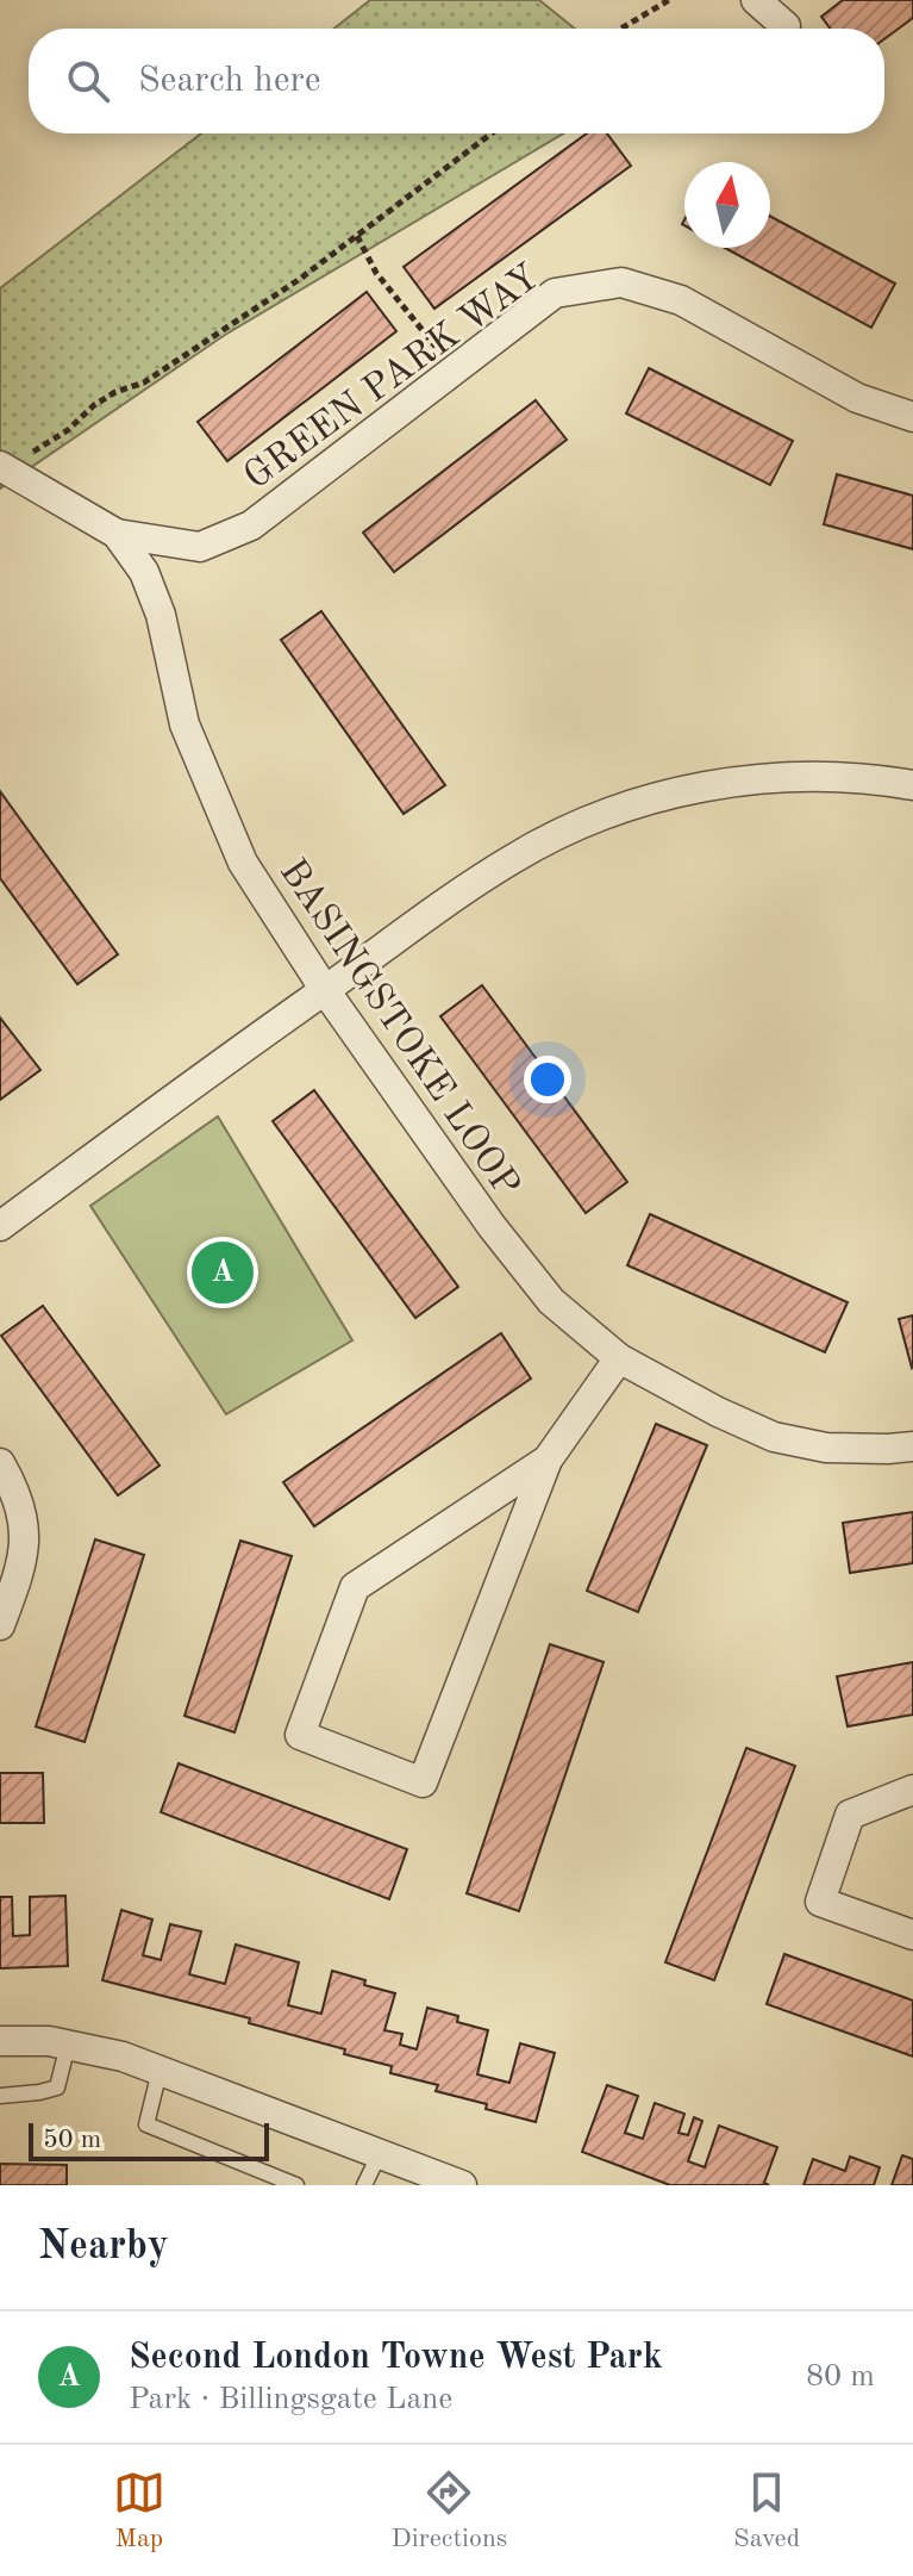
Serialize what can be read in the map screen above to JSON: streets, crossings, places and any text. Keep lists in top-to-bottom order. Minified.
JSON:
{"streets":{"street":["GREEN PARK WAY","BASINGSTOKE LOOP"]},"crossings":[["GREEN PARK WAY","BASINGSTOKE LOOP"]],"scale_bar":"50 m","north":"top","page":{"search":"Search here","pins":"A","scale":"50 m","heading":"Nearby","list":[{"mark":"A","name":"Second London Towne West Park","note":"Park · Billingsgate Lane","value":"80 m"}],"nav":["Map","Directions","Saved"]}}
